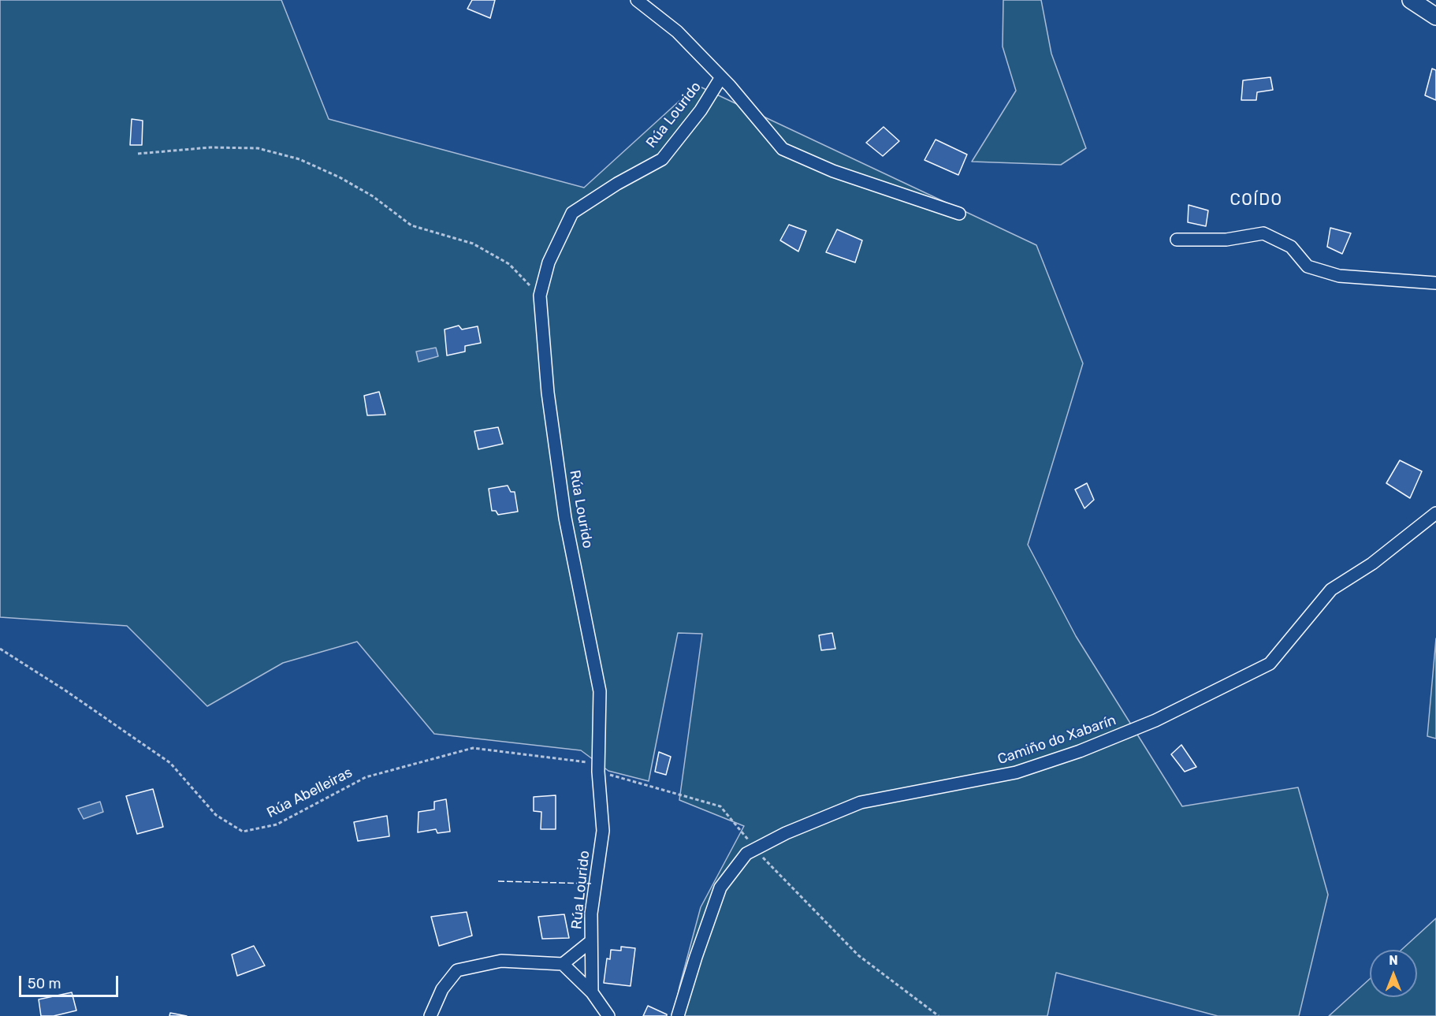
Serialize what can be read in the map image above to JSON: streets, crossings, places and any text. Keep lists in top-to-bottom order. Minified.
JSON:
{"streets":{"street":["Rúa Lourido","Camiño do Xabarín"],"path":["Rúa Abelleiras"]},"crossings":[["Rúa Lourido","Rúa Abelleiras"],["Camiño do Xabarín","Rúa Abelleiras"]],"districts":["COÍDO"],"scale_bar":"50 m","north":"top"}
